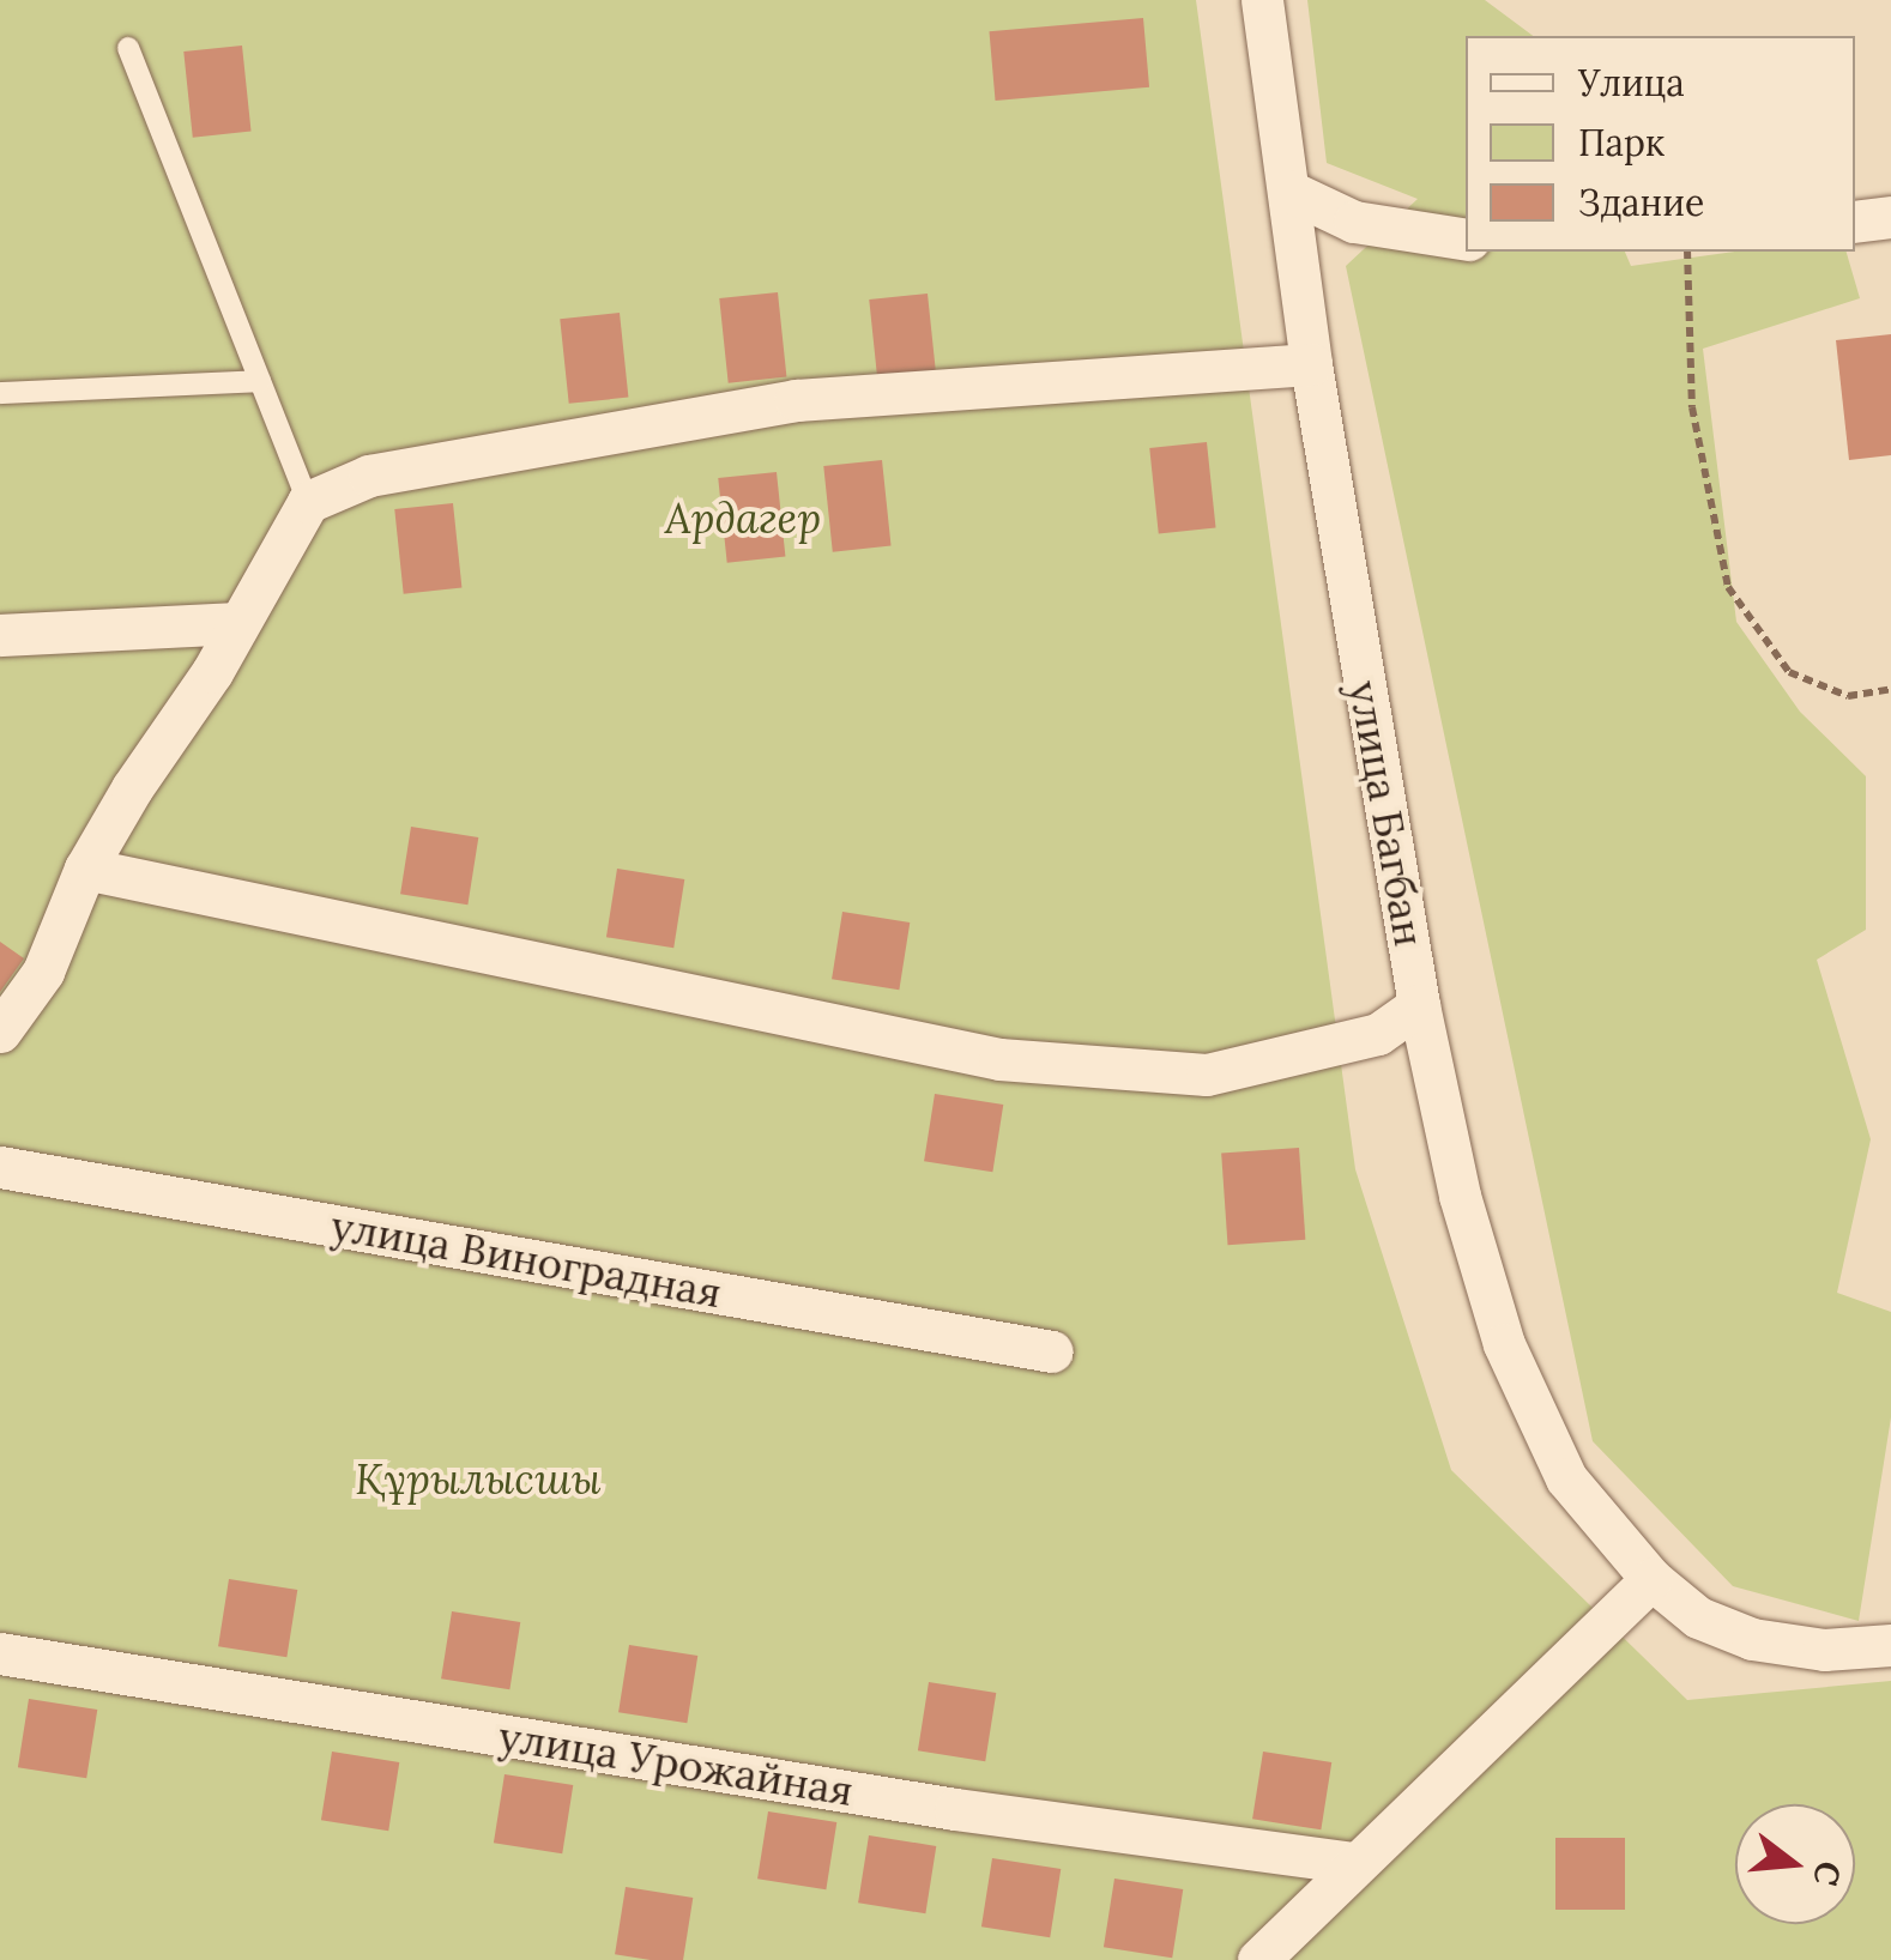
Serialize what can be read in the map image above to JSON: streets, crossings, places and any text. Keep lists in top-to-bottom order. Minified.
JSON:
{"streets":{"street":["улица Багбан","улица Виноградная","улица Урожайная"]},"parks":["Ардагер","Құрылысшы"],"legend":["Улица","Парк","Здание"],"north":"right"}
